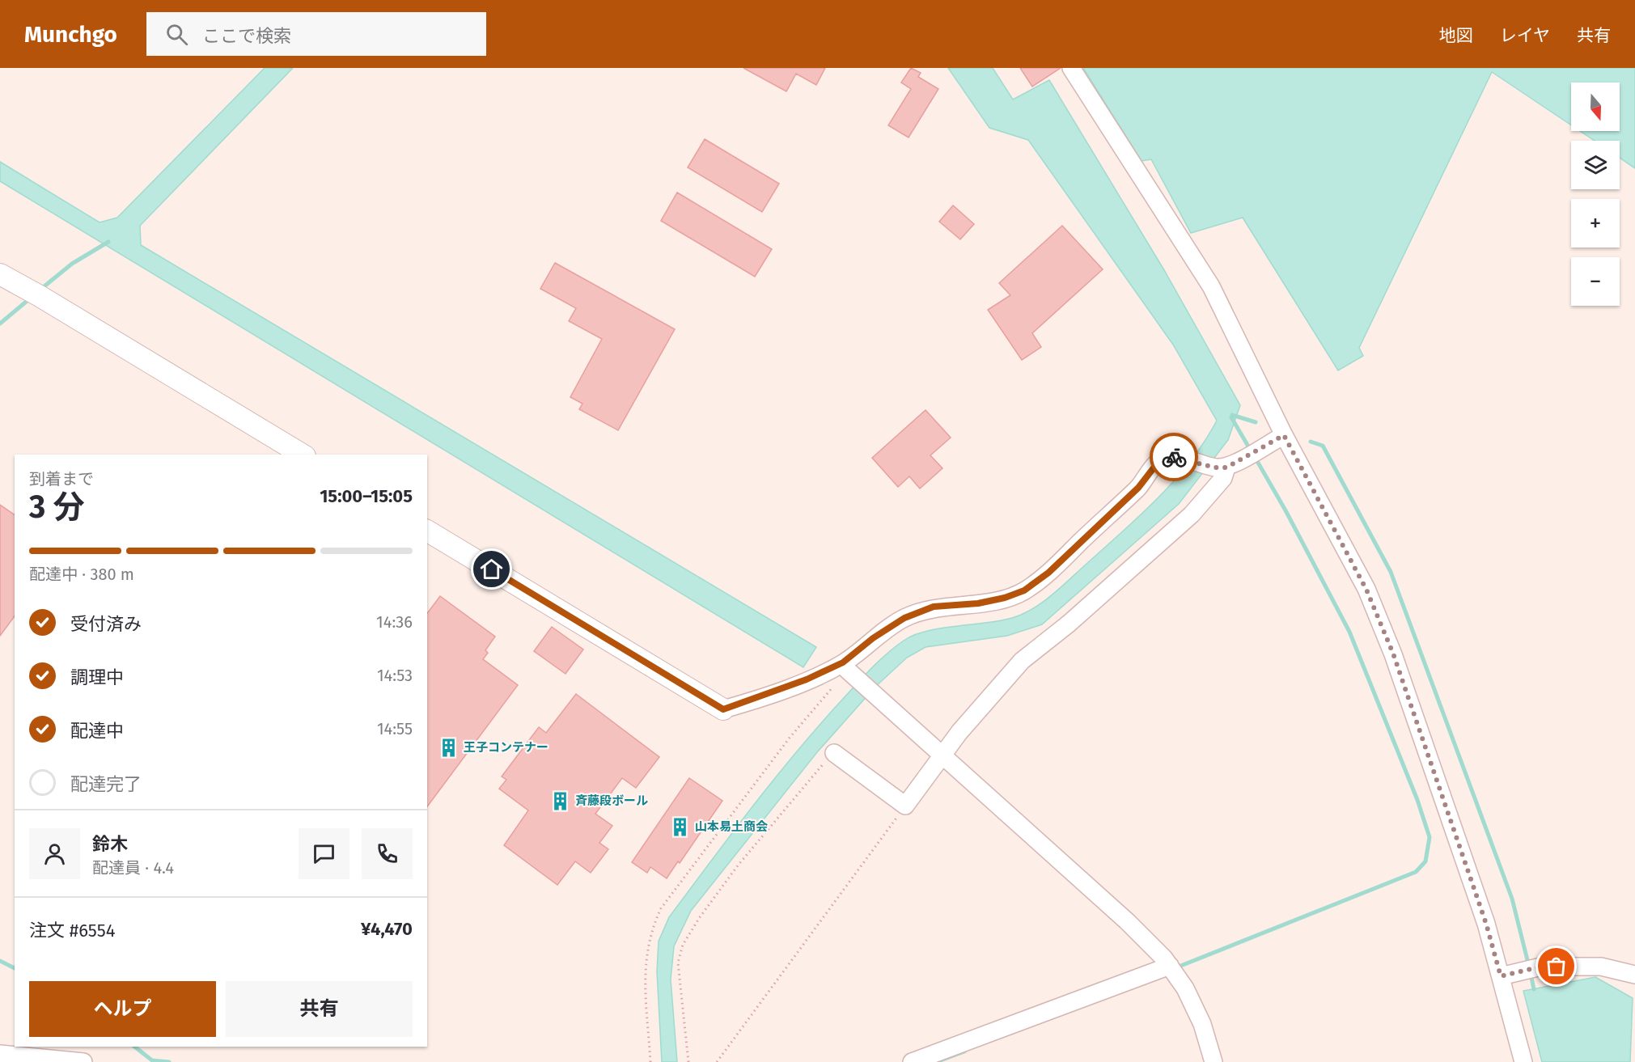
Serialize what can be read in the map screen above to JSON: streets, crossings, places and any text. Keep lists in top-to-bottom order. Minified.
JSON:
{"places":{"building":["王子コンテナー","斉藤段ボール","山本易土商会"]},"north":"bottom","page":{"header":"Munchgo","search":"ここで検索","nav":["地図","レイヤ","共有"],"map_buttons":["+","−"],"heading":["3 分","到着まで","15:00–15:05"],"panel":["鈴木","配達員 · 4.4","注文 #6554","¥4,470"],"bar":"配達中 · 380 m","list":[["受付済み","14:36"],["調理中","14:53"],["配達中","14:55"],"配達完了"],"buttons":["ヘルプ","共有"]}}
